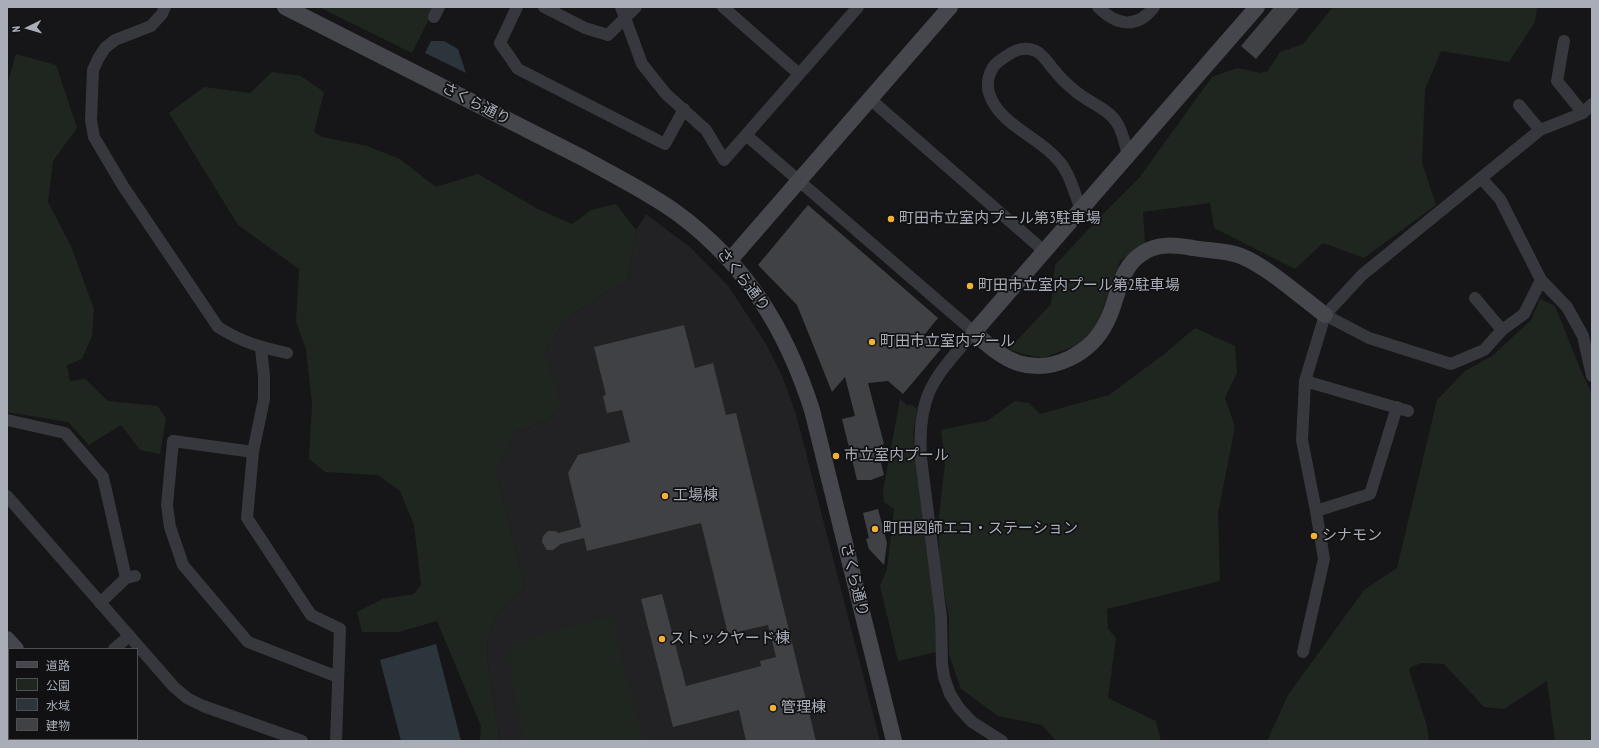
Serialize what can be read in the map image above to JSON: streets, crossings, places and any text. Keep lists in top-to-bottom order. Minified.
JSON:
{"streets":{"street":["さくら通り"]},"places":["町田市立室内プール第3駐車場","町田市立室内プール第2駐車場","町田市立室内プール","市立室内プール","工場棟","町田図師エコ・ステーション","シナモン","ストックヤード棟","管理棟"],"legend":["道路","公園","水域","建物"],"north":"left"}
